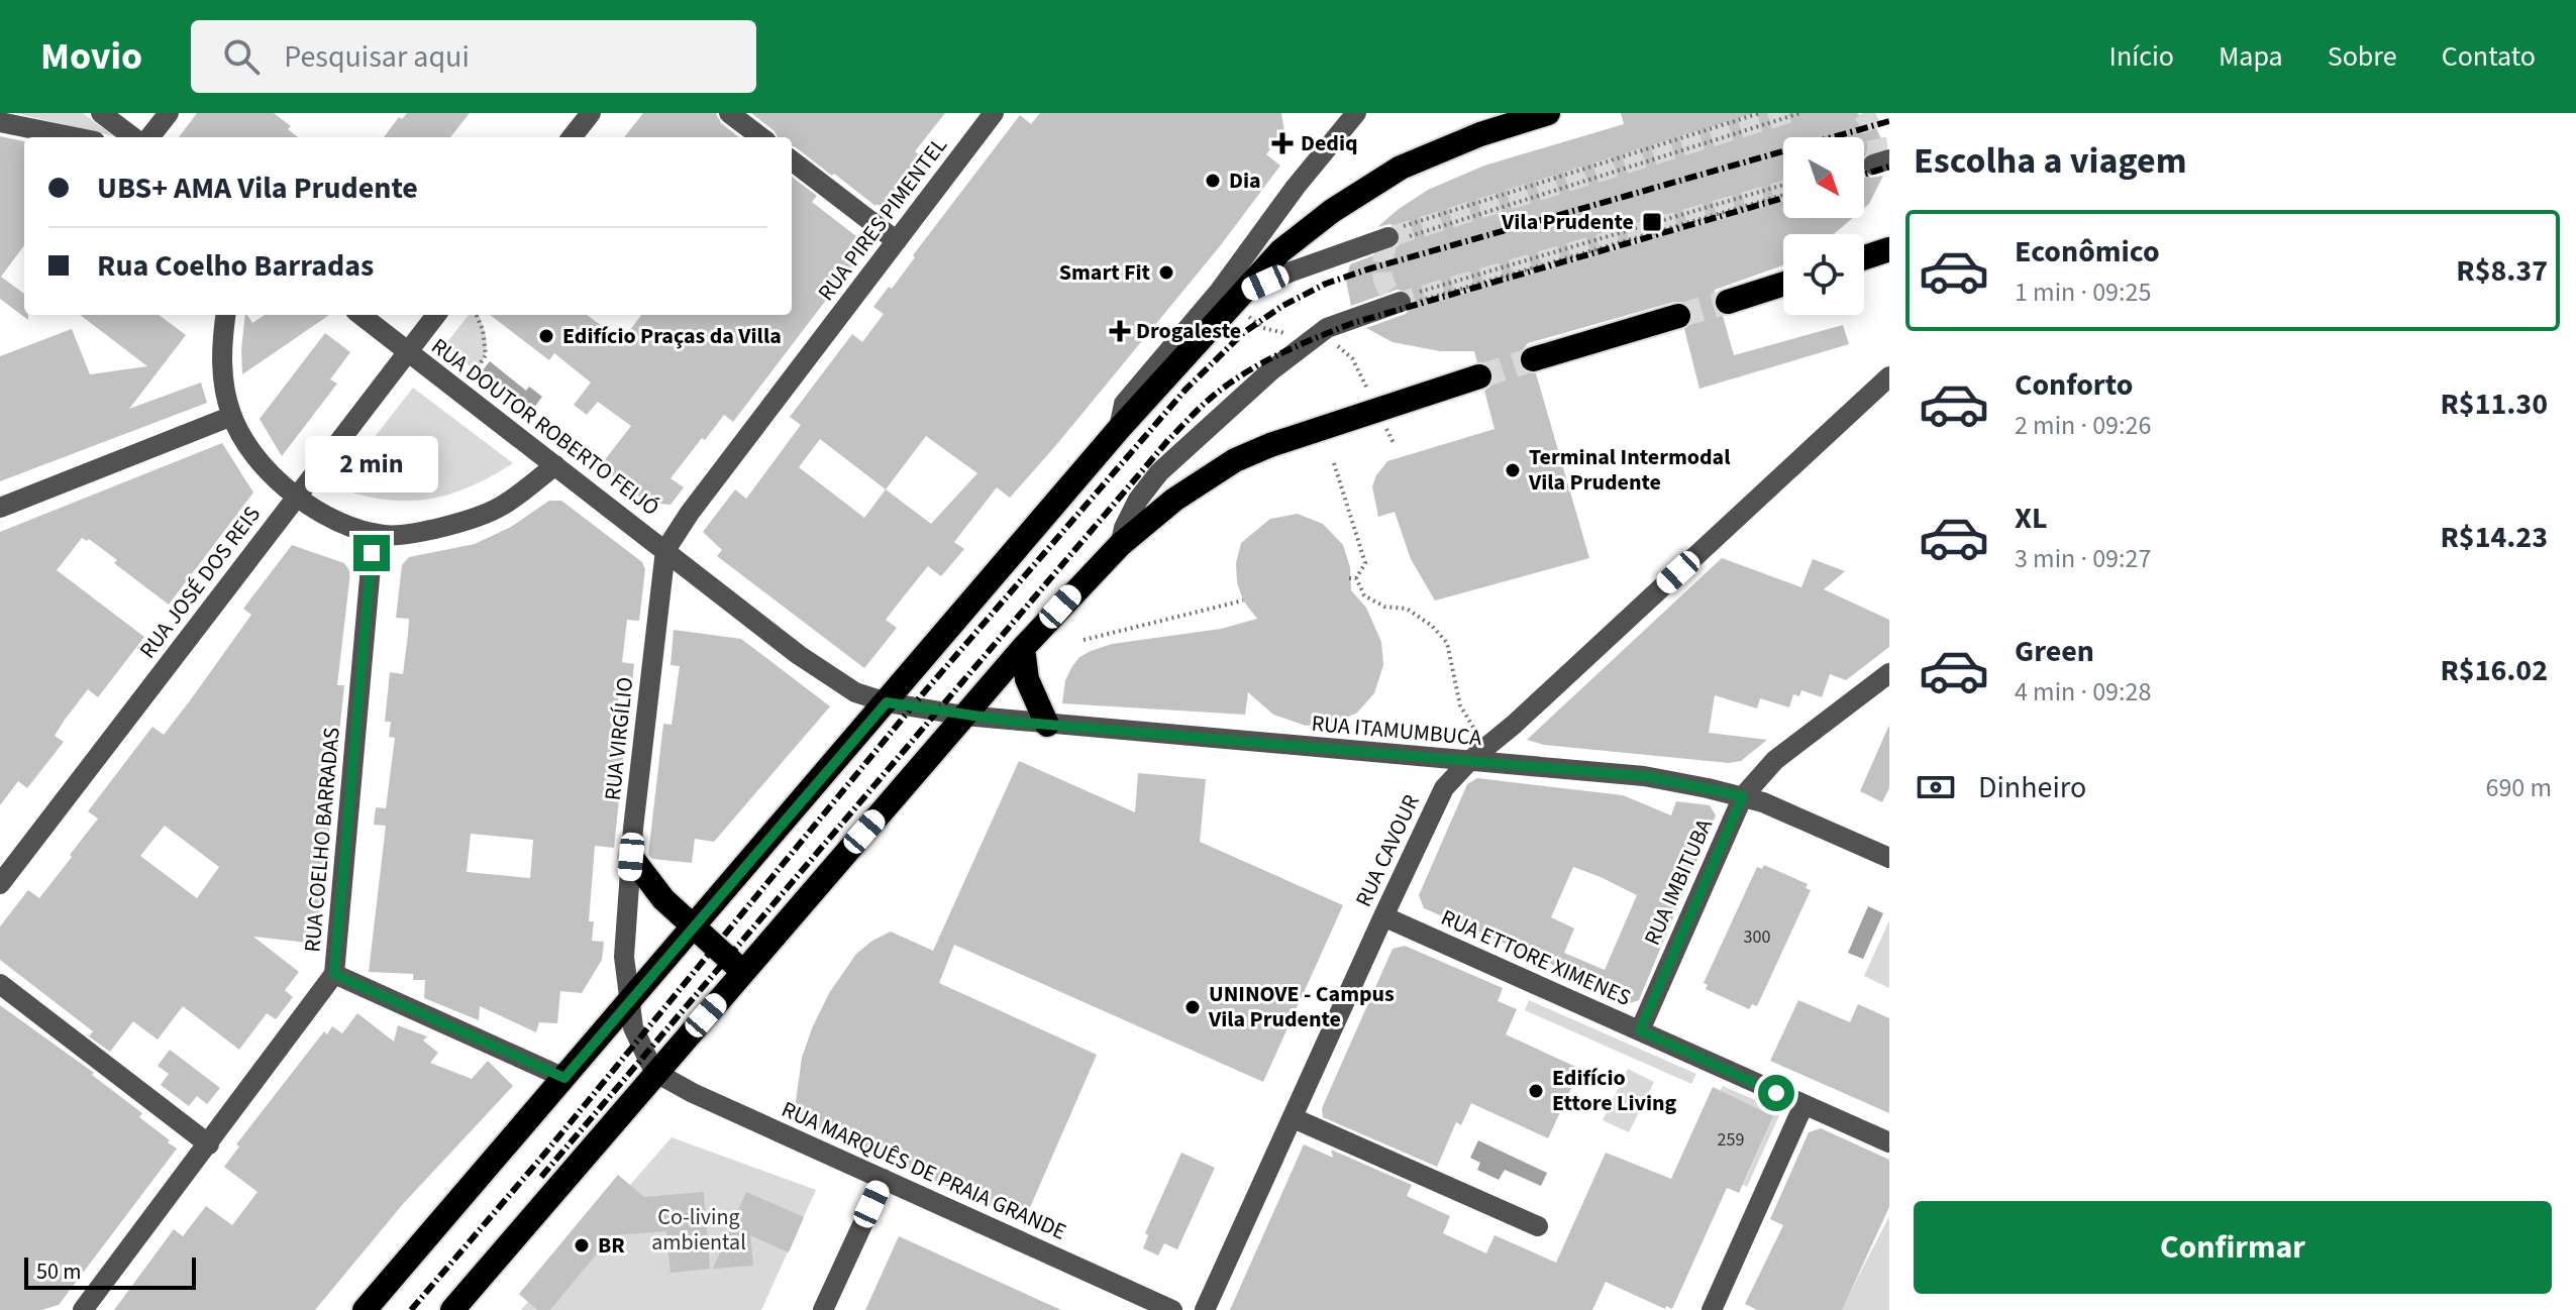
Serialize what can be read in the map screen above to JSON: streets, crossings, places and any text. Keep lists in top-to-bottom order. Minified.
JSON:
{"streets":{"street":["RUA PIRES PIMENTEL","RUA DOUTOR ROBERTO FEIJÓ","RUA JOSÉ DOS REIS","RUA ITAMUMBUCA","RUA VIRGÍLIO","RUA COELHO BARRADAS","RUA CAVOUR","RUA IMBITUBA","RUA ETTORE XIMENES","RUA MARQUÊS DE PRAIA GRANDE"]},"crossings":[["RUA PIRES PIMENTEL","RUA DOUTOR ROBERTO FEIJÓ"],["RUA PIRES PIMENTEL","RUA VIRGÍLIO"],["RUA DOUTOR ROBERTO FEIJÓ","RUA JOSÉ DOS REIS"],["RUA DOUTOR ROBERTO FEIJÓ","RUA ITAMUMBUCA"],["RUA DOUTOR ROBERTO FEIJÓ","RUA VIRGÍLIO"],["RUA ITAMUMBUCA","RUA CAVOUR"],["RUA ITAMUMBUCA","RUA IMBITUBA"],["RUA VIRGÍLIO","RUA MARQUÊS DE PRAIA GRANDE"],["RUA CAVOUR","RUA ETTORE XIMENES"],["RUA IMBITUBA","RUA ETTORE XIMENES"]],"parks":["Co-living ambiental"],"places":{"health":["Dediq","Drogaleste"],"other":["Dia","Smart Fit","Edifício Praças da Villa","Terminal Intermodal Vila Prudente","UNINOVE - Campus Vila Prudente","Edifício Ettore Living","BR"],"transit":["Vila Prudente"]},"house_numbers":["300","259"],"scale_bar":"50 m","north":"bottom right","page":{"header":"Movio","search":"Pesquisar aqui","nav":["Início","Mapa","Sobre","Contato"],"heading":"Escolha a viagem","banner":["UBS+ AMA Vila Prudente","Rua Coelho Barradas"],"list":[{"name":"Econômico","note":"1 min · 09:25","value":"R$8.37"},{"name":"Conforto","note":"2 min · 09:26","value":"R$11.30"},{"name":"XL","note":"3 min · 09:27","value":"R$14.23"},{"name":"Green","note":"4 min · 09:28","value":"R$16.02"}],"bubble":"2 min","pay":["Dinheiro","690 m"],"buttons":"Confirmar","scale":"50 m"}}
